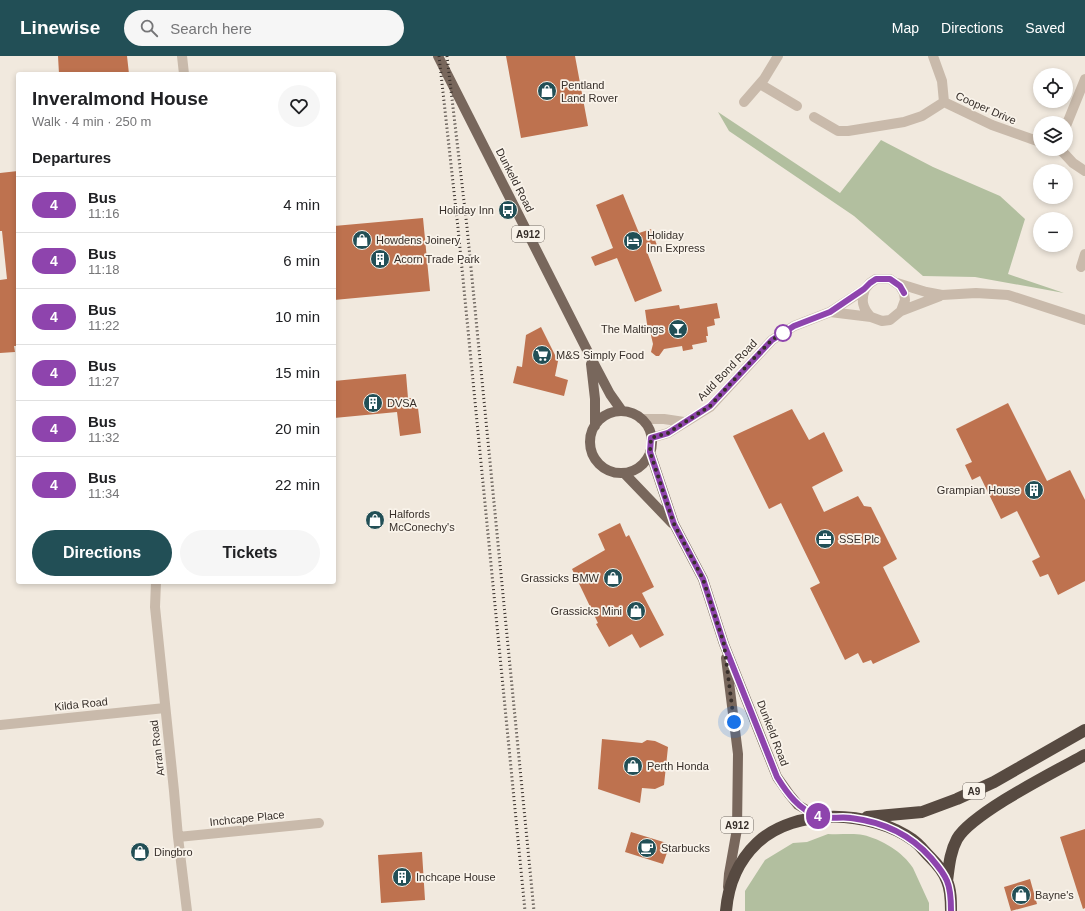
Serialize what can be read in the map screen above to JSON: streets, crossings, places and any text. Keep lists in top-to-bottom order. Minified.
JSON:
{"streets":{"highway":["A9"],"main road":["Dunkeld Road","A912"],"street":["Cooper Drive","Auld Bond Road","Kilda Road","Arran Road","Inchcape Place"]},"crossings":[["Dunkeld Road","A912"],["Dunkeld Road","Auld Bond Road"],["A912","Auld Bond Road"],["Kilda Road","Arran Road"],["Arran Road","Inchcape Place"]],"places":{"shop":["Pentland Land Rover","Howdens Joinery","Halfords McConechy's","Grassicks BMW","Grassicks Mini","Perth Honda","Dingbro","Bayne's"],"bus stop":["Holiday Inn"],"hotel":["Holiday Inn Express"],"building":["Acorn Trade Park","DVSA","Grampian House","Inchcape House"],"bar":["The Maltings"],"supermarket":["M&S Simply Food"],"office":["SSE Plc"],"cafe":["Starbucks"]},"lines":["bus line 4"],"page":{"header":"Linewise","search":"Search here","nav":["Map","Directions","Saved"],"on_map":"4","map_buttons":["+","−"],"heading":[["Inveralmond House","Walk · 4 min · 250 m"],"Departures"],"list":[{"mark":"4","name":"Bus","note":"11:16","value":"4 min"},{"mark":"4","name":"Bus","note":"11:18","value":"6 min"},{"mark":"4","name":"Bus","note":"11:22","value":"10 min"},{"mark":"4","name":"Bus","note":"11:27","value":"15 min"},{"mark":"4","name":"Bus","note":"11:32","value":"20 min"},{"mark":"4","name":"Bus","note":"11:34","value":"22 min"}],"buttons":["Directions","Tickets"]}}
